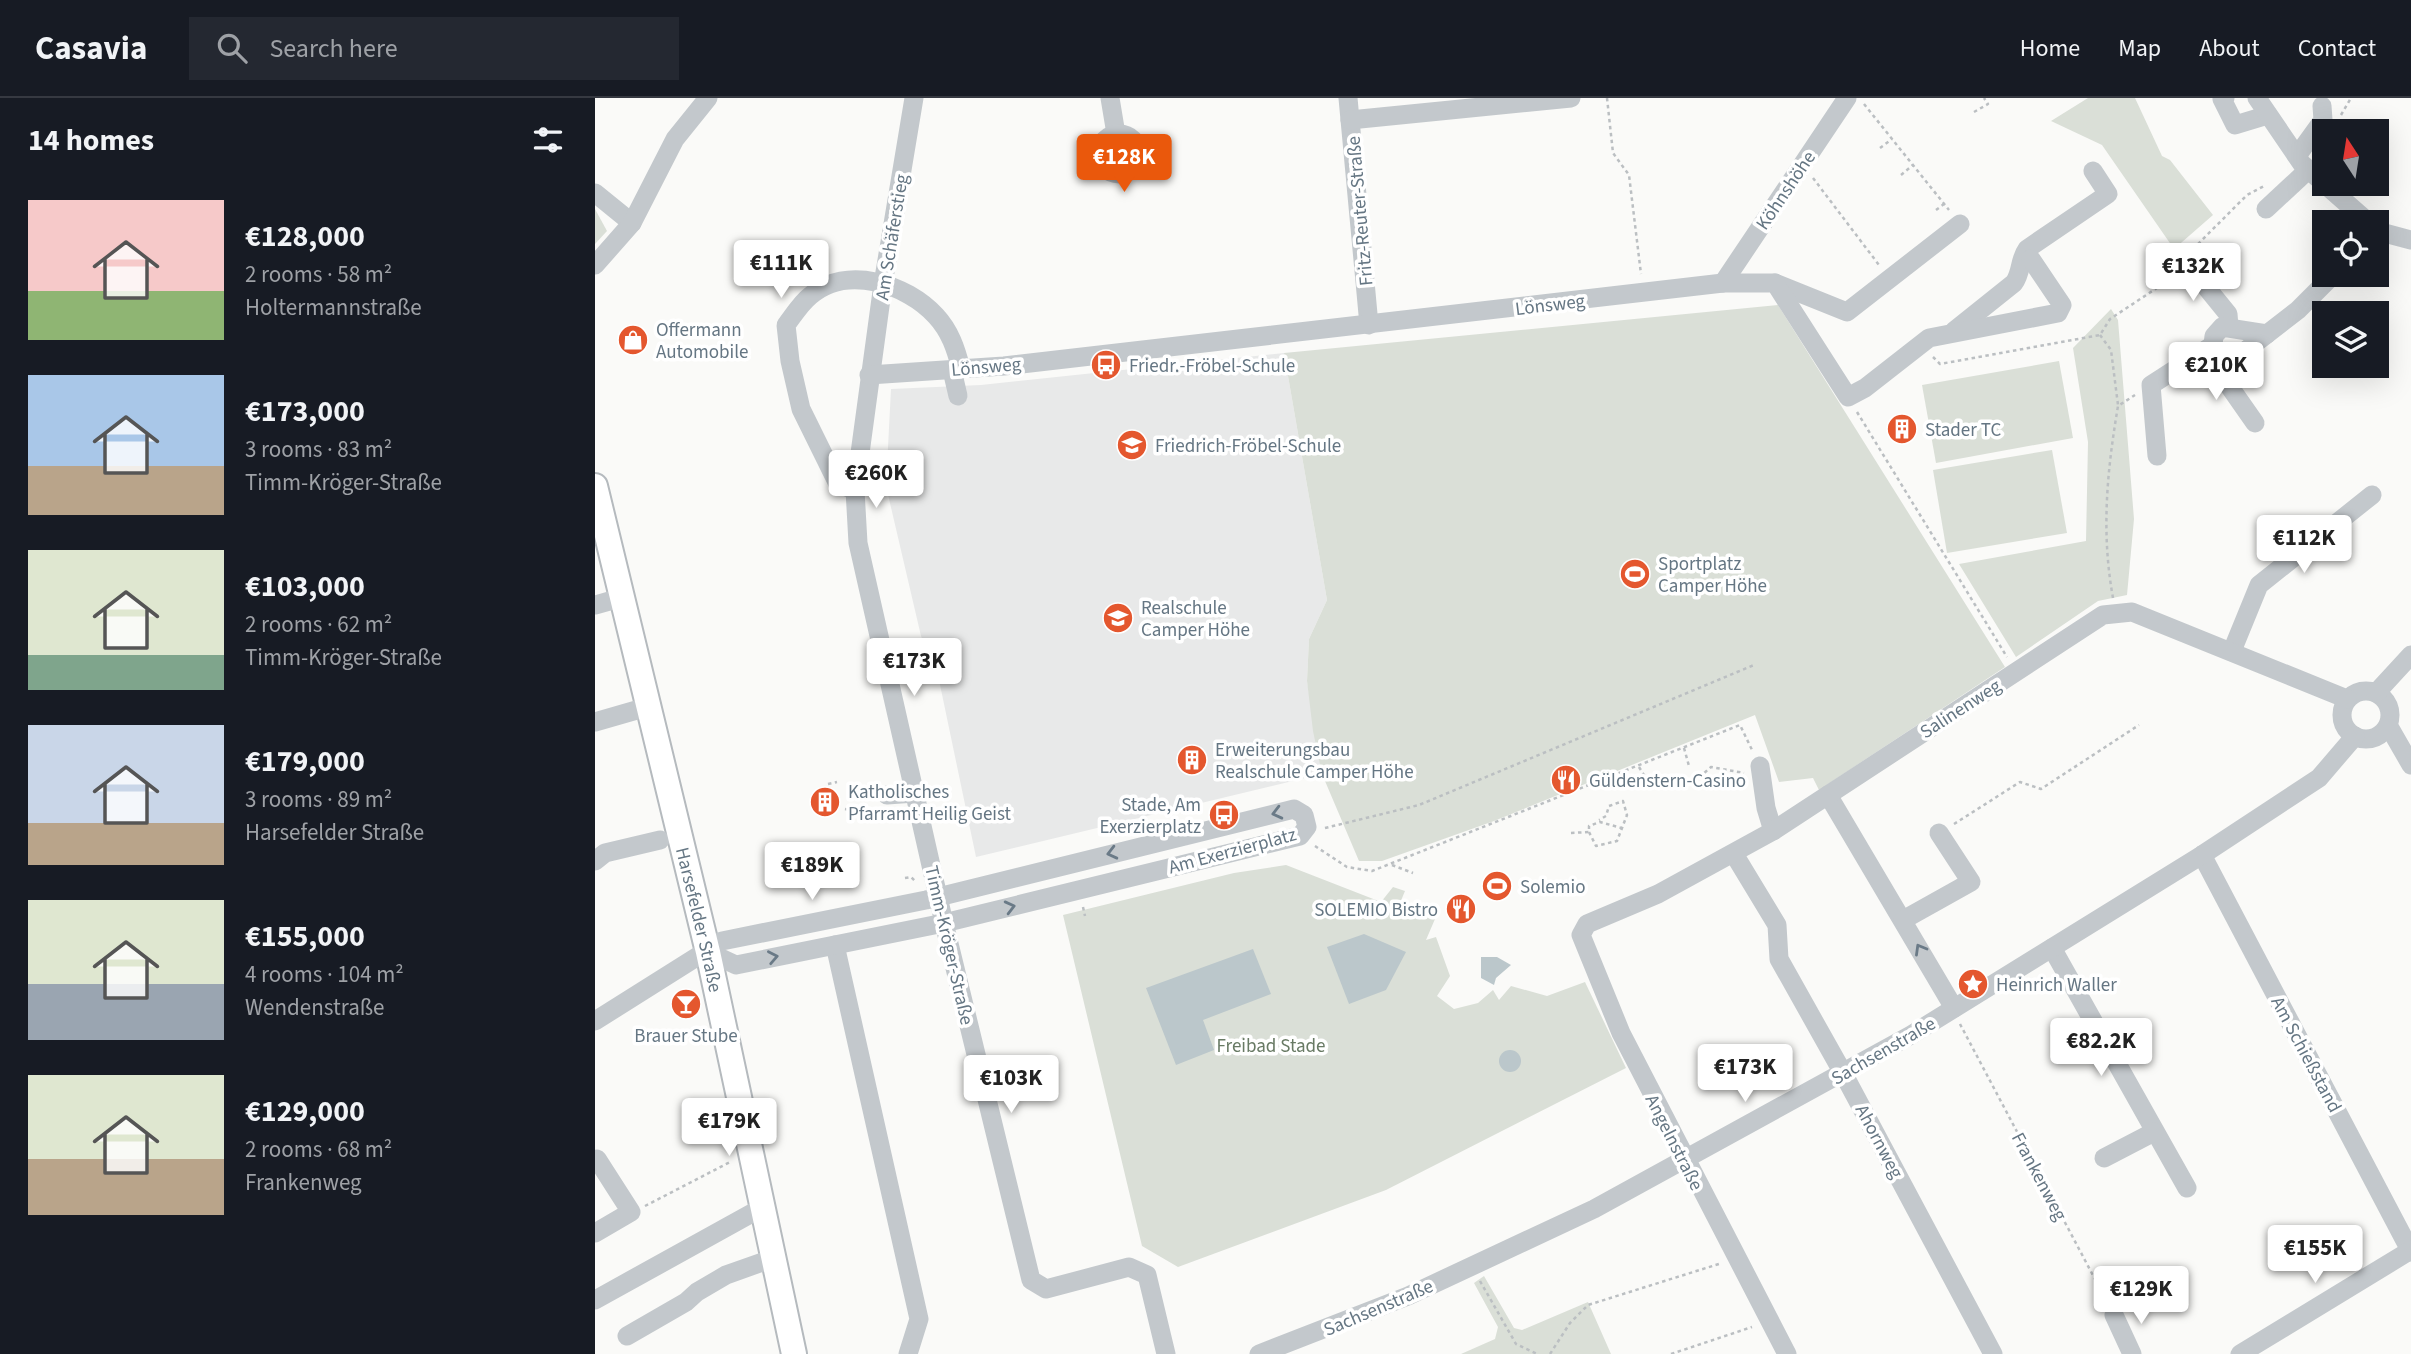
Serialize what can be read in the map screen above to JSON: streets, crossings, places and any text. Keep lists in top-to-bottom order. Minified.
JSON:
{"streets":{"main road":["Harsefelder Straße"],"street":["Köhnshöhe","Fritz-Reuter-Straße","Am Schäferstieg","Lönsweg","Salinenweg","Am Exerzierplatz","Timm-Kröger-Straße","Sachsenstraße","Am Schießstand","Ahornweg","Angelnstraße"],"path":["Frankenweg"]},"crossings":[["Köhnshöhe","Lönsweg"],["Fritz-Reuter-Straße","Lönsweg"],["Am Schäferstieg","Lönsweg"],["Am Schäferstieg","Timm-Kröger-Straße"],["Lönsweg","Timm-Kröger-Straße"],["Salinenweg","Ahornweg"],["Salinenweg","Angelnstraße"],["Am Exerzierplatz","Harsefelder Straße"],["Am Exerzierplatz","Timm-Kröger-Straße"],["Sachsenstraße","Am Schießstand"],["Sachsenstraße","Ahornweg"],["Sachsenstraße","Angelnstraße"],["Sachsenstraße","Frankenweg"]],"parks":["Freibad Stade"],"places":{"shop":["Offermann Automobile"],"bus stop":["Friedr.-Fröbel-Schule","Stade, Am Exerzierplatz"],"building":["Stader TC","Erweiterungsbau Realschule Camper Höhe","Katholisches Pfarramt Heilig Geist"],"school or university":["Friedrich-Fröbel-Schule","Realschule Camper Höhe"],"sports":["Sportplatz Camper Höhe","Solemio"],"restaurant":["Güldenstern-Casino","SOLEMIO Bistro"],"place":["Heinrich Waller"],"bar":["Brauer Stube"]},"north":"top","page":{"header":"Casavia","search":"Search here","nav":["Home","Map","About","Contact"],"heading":"14 homes","price":["€128K","€111K","€132K","€210K","€260K","€112K","€173K","€189K","€82.2K","€173K","€103K","€179K","€155K","€129K"],"list":[{"name":"€128,000","note":"2 rooms · 58 m² · Holtermannstraße"},{"name":"€173,000","note":"3 rooms · 83 m² · Timm-Kröger-Straße"},{"name":"€103,000","note":"2 rooms · 62 m² · Timm-Kröger-Straße"},{"name":"€179,000","note":"3 rooms · 89 m² · Harsefelder Straße"},{"name":"€155,000","note":"4 rooms · 104 m² · Wendenstraße"},{"name":"€129,000","note":"2 rooms · 68 m² · Frankenweg"}]}}
